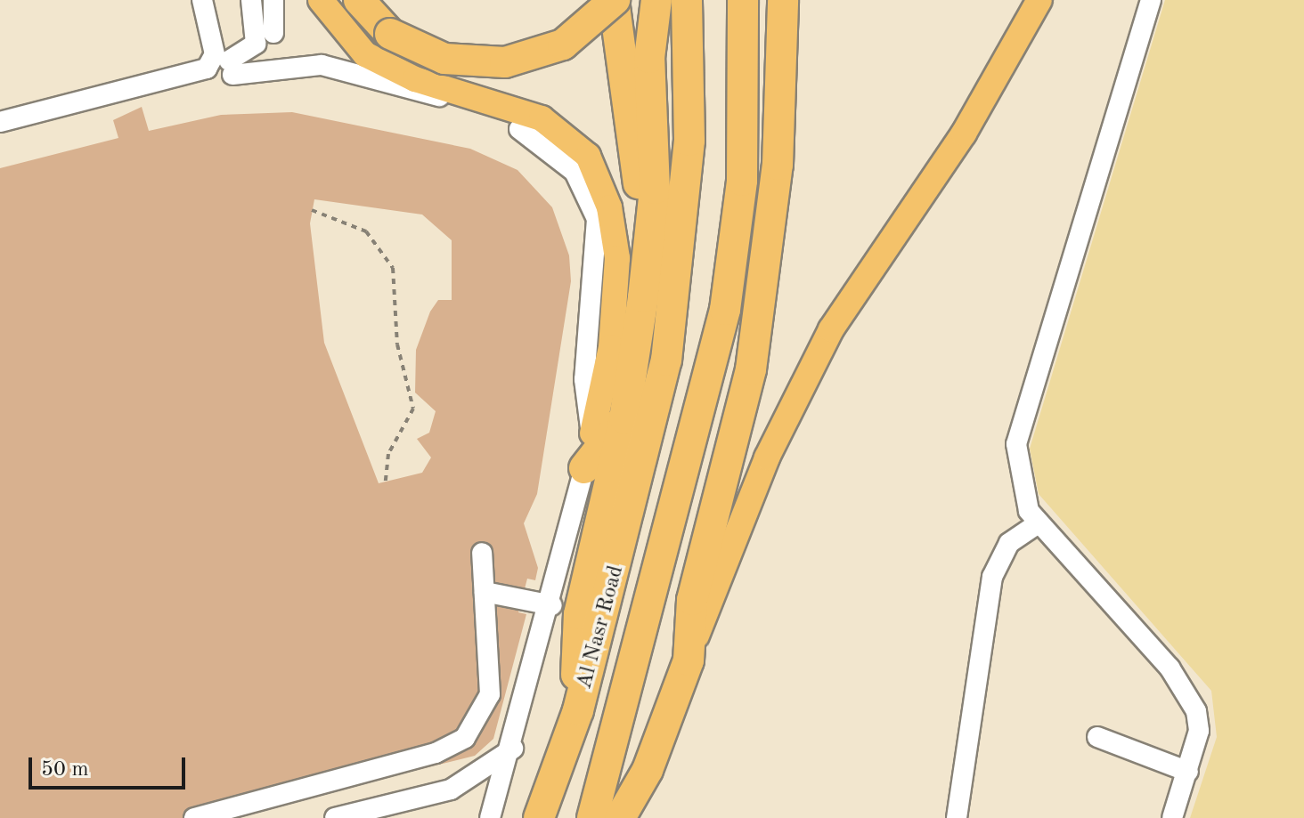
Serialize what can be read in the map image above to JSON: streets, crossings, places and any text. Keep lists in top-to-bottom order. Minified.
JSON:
{"streets":{"highway":["Al Nasr Road"]},"scale_bar":"50 m"}
